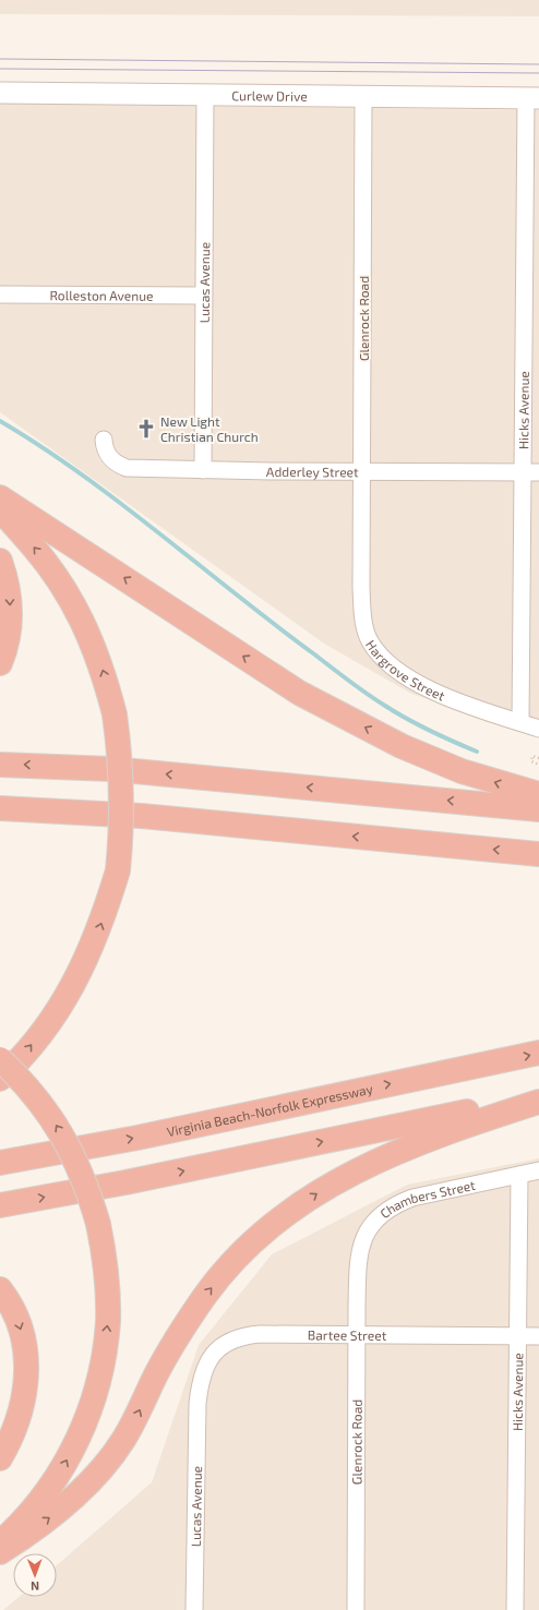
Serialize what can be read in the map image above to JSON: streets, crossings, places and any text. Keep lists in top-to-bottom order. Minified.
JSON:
{"streets":{"highway":["Virginia Beach-Norfolk Expressway"],"street":["Curlew Drive","Lucas Avenue","Rolleston Avenue","Glenrock Road","Hicks Avenue","Adderley Street","Hargrove Street","Chambers Street","Bartee Street"]},"crossings":[["Curlew Drive","Lucas Avenue"],["Curlew Drive","Glenrock Road"],["Curlew Drive","Hicks Avenue"],["Lucas Avenue","Rolleston Avenue"],["Lucas Avenue","Adderley Street"],["Lucas Avenue","Bartee Street"],["Glenrock Road","Adderley Street"],["Glenrock Road","Hargrove Street"],["Glenrock Road","Chambers Street"],["Glenrock Road","Bartee Street"],["Hicks Avenue","Adderley Street"],["Hicks Avenue","Hargrove Street"],["Hicks Avenue","Chambers Street"],["Hicks Avenue","Bartee Street"]],"places":{"church":["New Light Christian Church"]},"north":"bottom"}
